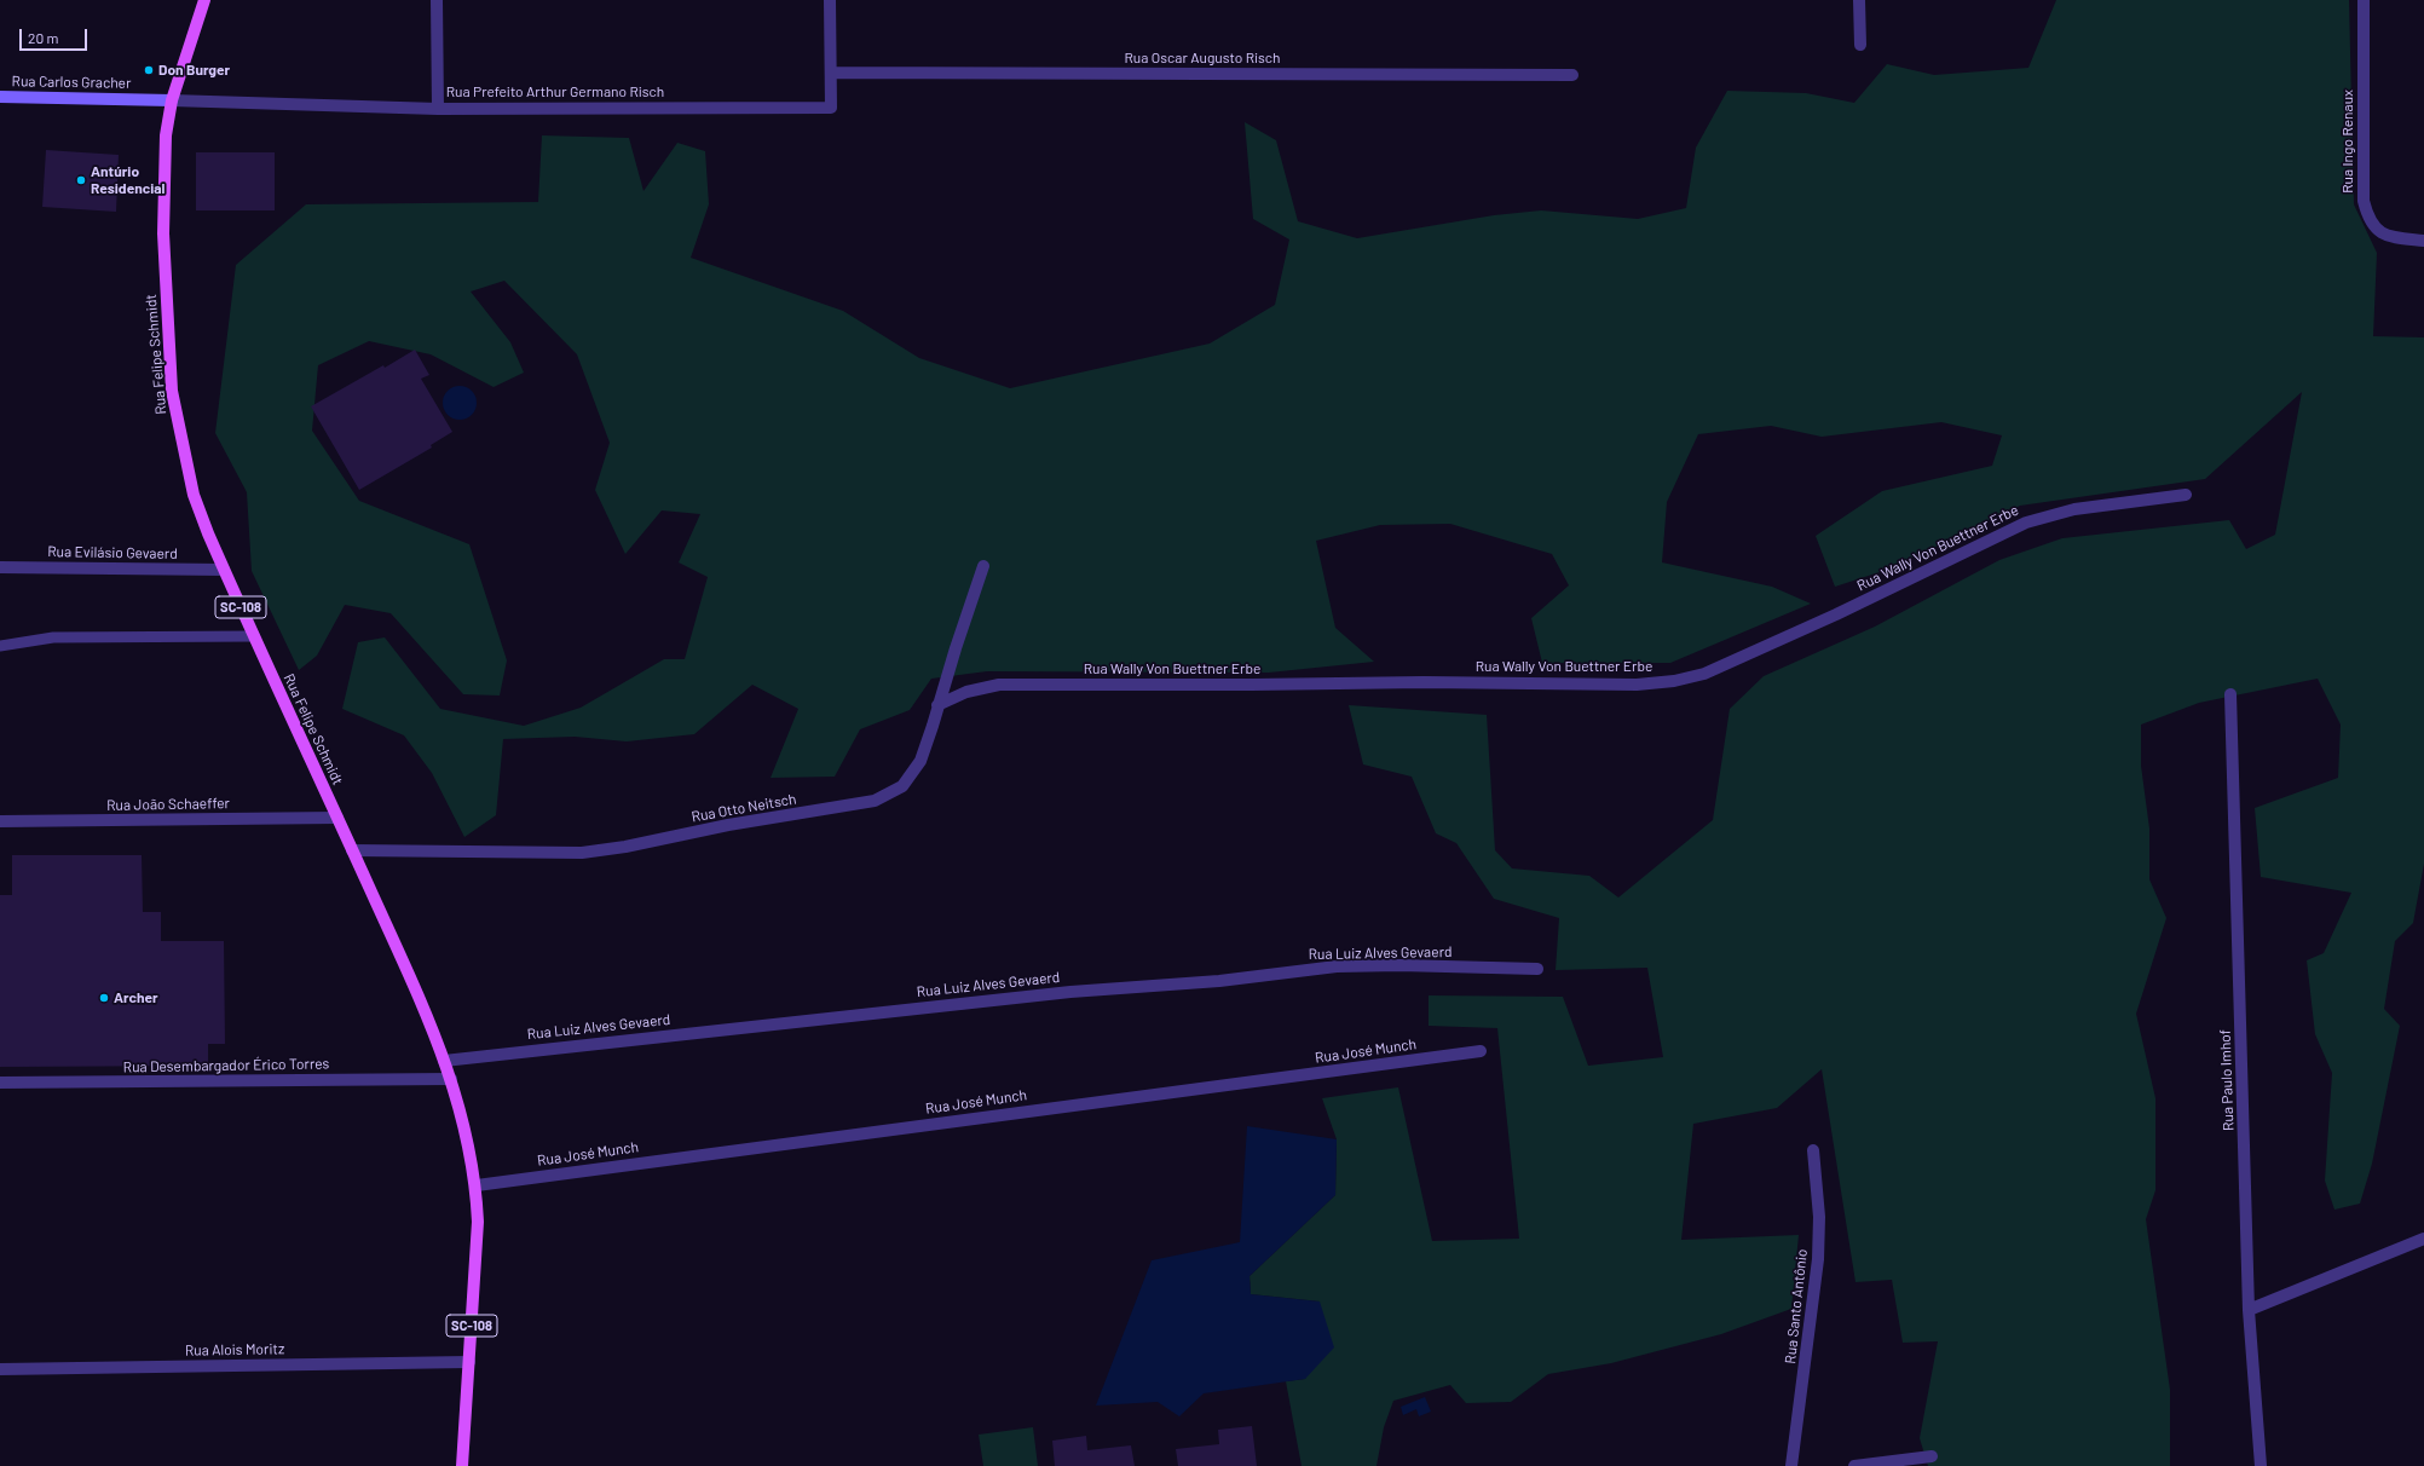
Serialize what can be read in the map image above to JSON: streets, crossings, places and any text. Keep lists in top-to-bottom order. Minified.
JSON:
{"streets":{"main road":["Rua Carlos Gracher","Rua Felipe Schmidt","SC-108"],"street":["Rua Oscar Augusto Risch","Rua Prefeito Arthur Germano Risch","Rua Ingo Renaux","Rua Wally Von Buettner Erbe","Rua Evilásio Gevaerd","Rua João Schaeffer","Rua Otto Neitsch","Rua Luiz Alves Gevaerd","Rua José Munch","Rua Desembargador Érico Torres","Rua Paulo Imhof","Rua Santo Antônio","Rua Alois Moritz"]},"crossings":[["Rua Oscar Augusto Risch","Rua Prefeito Arthur Germano Risch"],["Rua Carlos Gracher","Rua Prefeito Arthur Germano Risch"],["Rua Carlos Gracher","Rua Felipe Schmidt"],["Rua Prefeito Arthur Germano Risch","Rua Felipe Schmidt"],["Rua Felipe Schmidt","Rua Evilásio Gevaerd"],["Rua Felipe Schmidt","Rua João Schaeffer"],["Rua Felipe Schmidt","Rua Otto Neitsch"],["Rua Felipe Schmidt","Rua Luiz Alves Gevaerd"],["Rua Felipe Schmidt","Rua José Munch"],["Rua Felipe Schmidt","Rua Desembargador Érico Torres"],["Rua Felipe Schmidt","Rua Alois Moritz"],["Rua Wally Von Buettner Erbe","Rua Otto Neitsch"]],"places":["Don Burger","Antúrio Residencial","Archer"],"scale_bar":"20 m"}
